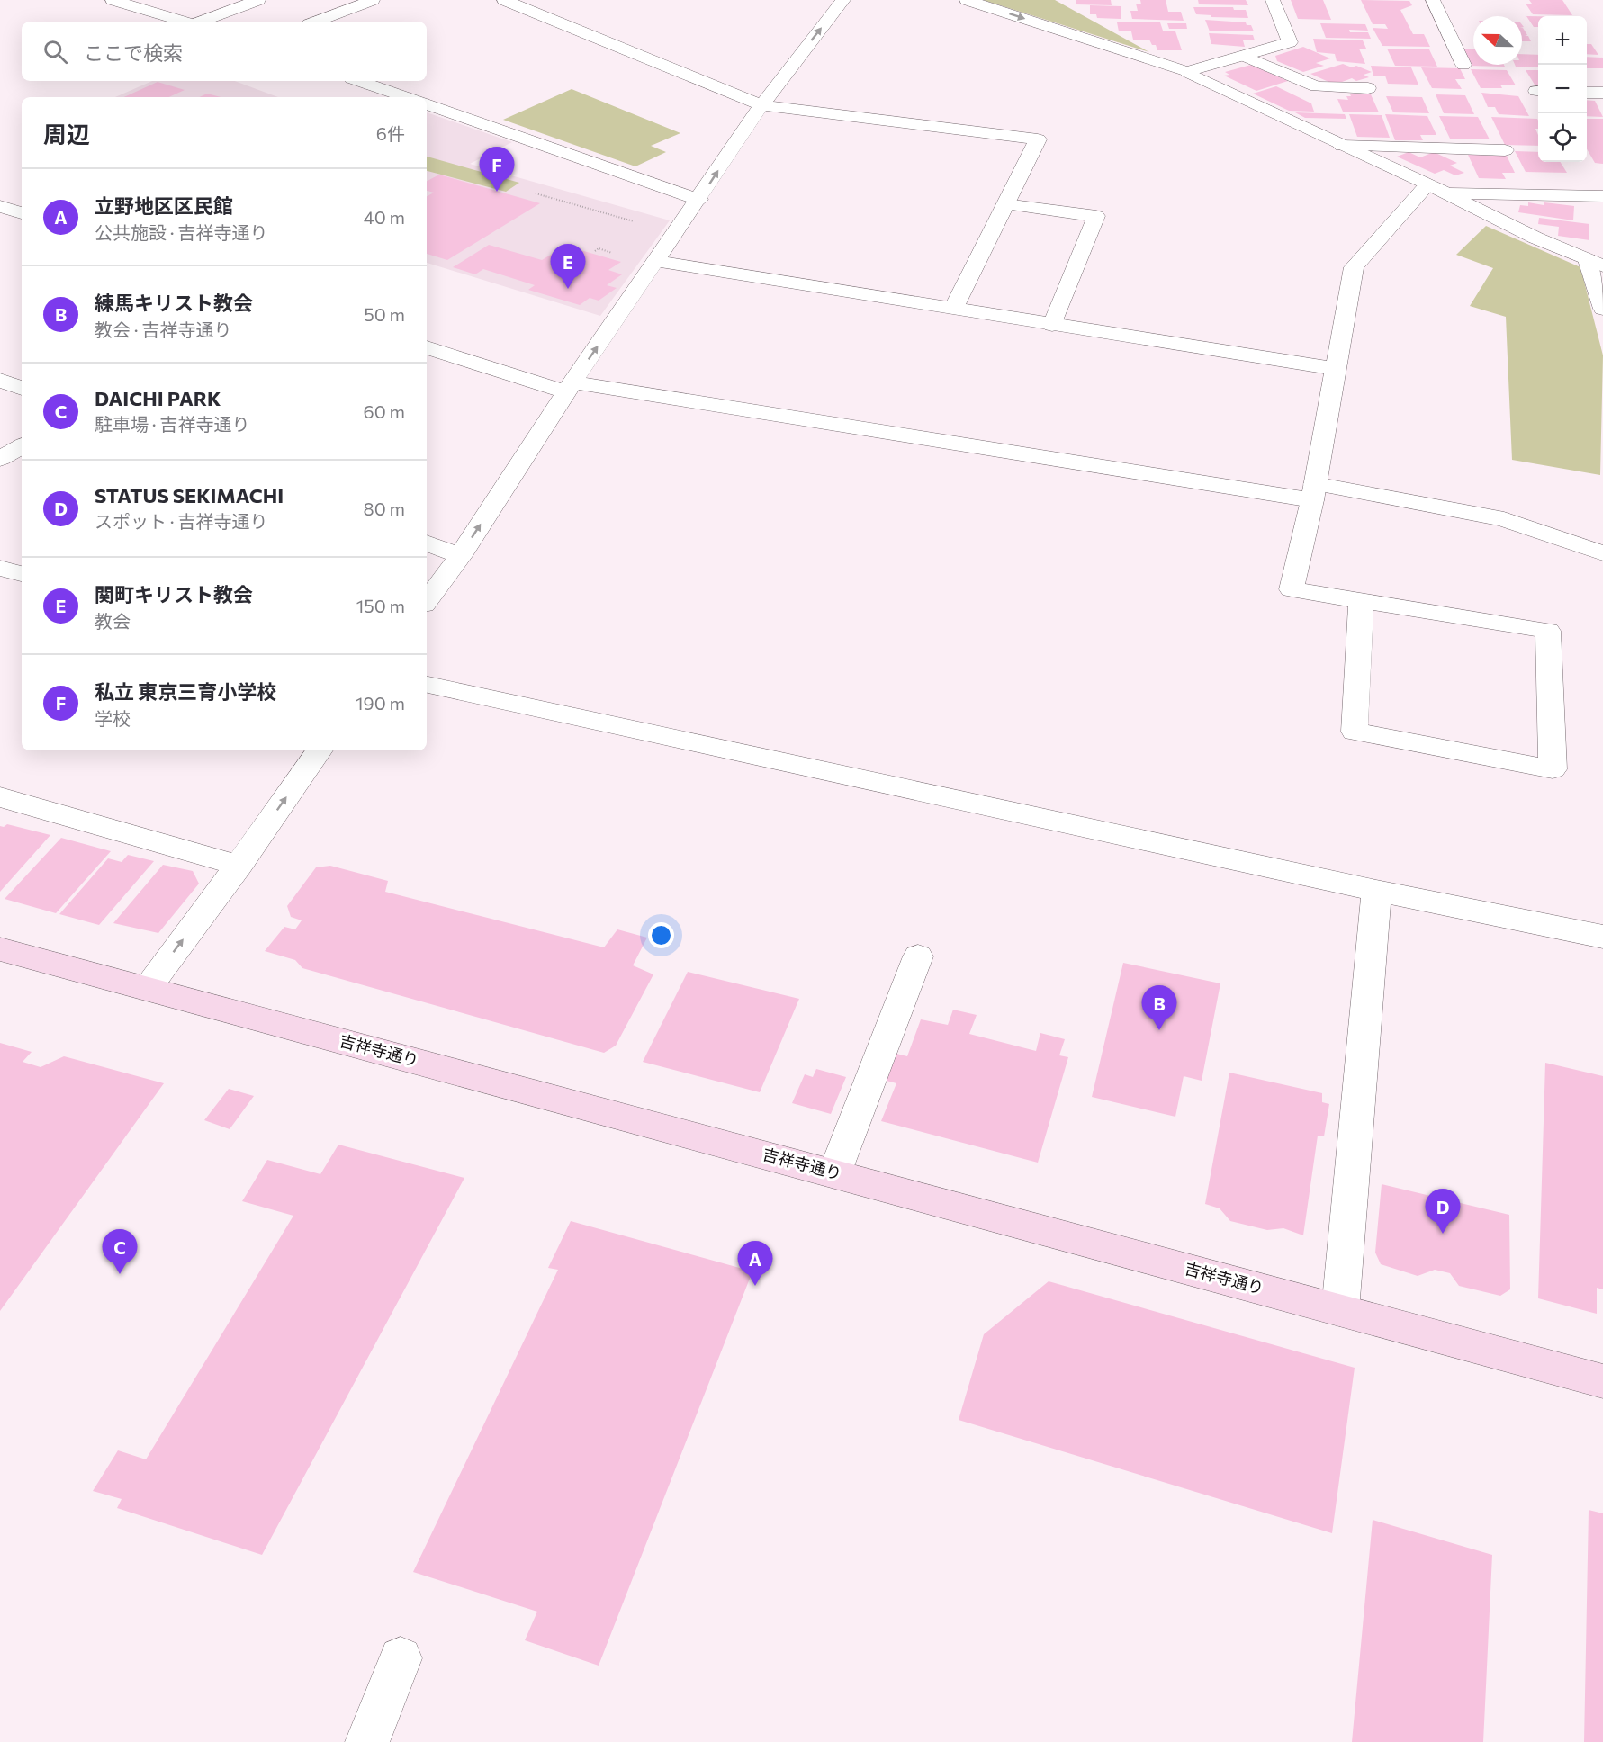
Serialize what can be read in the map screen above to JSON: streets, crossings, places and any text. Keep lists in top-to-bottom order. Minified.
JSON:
{"streets":{"main road":["吉祥寺通り"]},"north":"left","page":{"map_buttons":["+","−"],"search":"ここで検索","heading":["周辺","6件"],"pins":["F","E","B","D","C","A"],"list":[{"mark":"A","name":"立野地区区民館","note":"公共施設 · 吉祥寺通り","value":"40 m"},{"mark":"B","name":"練馬キリスト教会","note":"教会 · 吉祥寺通り","value":"50 m"},{"mark":"C","name":"DAICHI PARK","note":"駐車場 · 吉祥寺通り","value":"60 m"},{"mark":"D","name":"STATUS SEKIMACHI","note":"スポット · 吉祥寺通り","value":"80 m"},{"mark":"E","name":"関町キリスト教会","note":"教会","value":"150 m"},{"mark":"F","name":"私立 東京三育小学校","note":"学校","value":"190 m"}]}}
